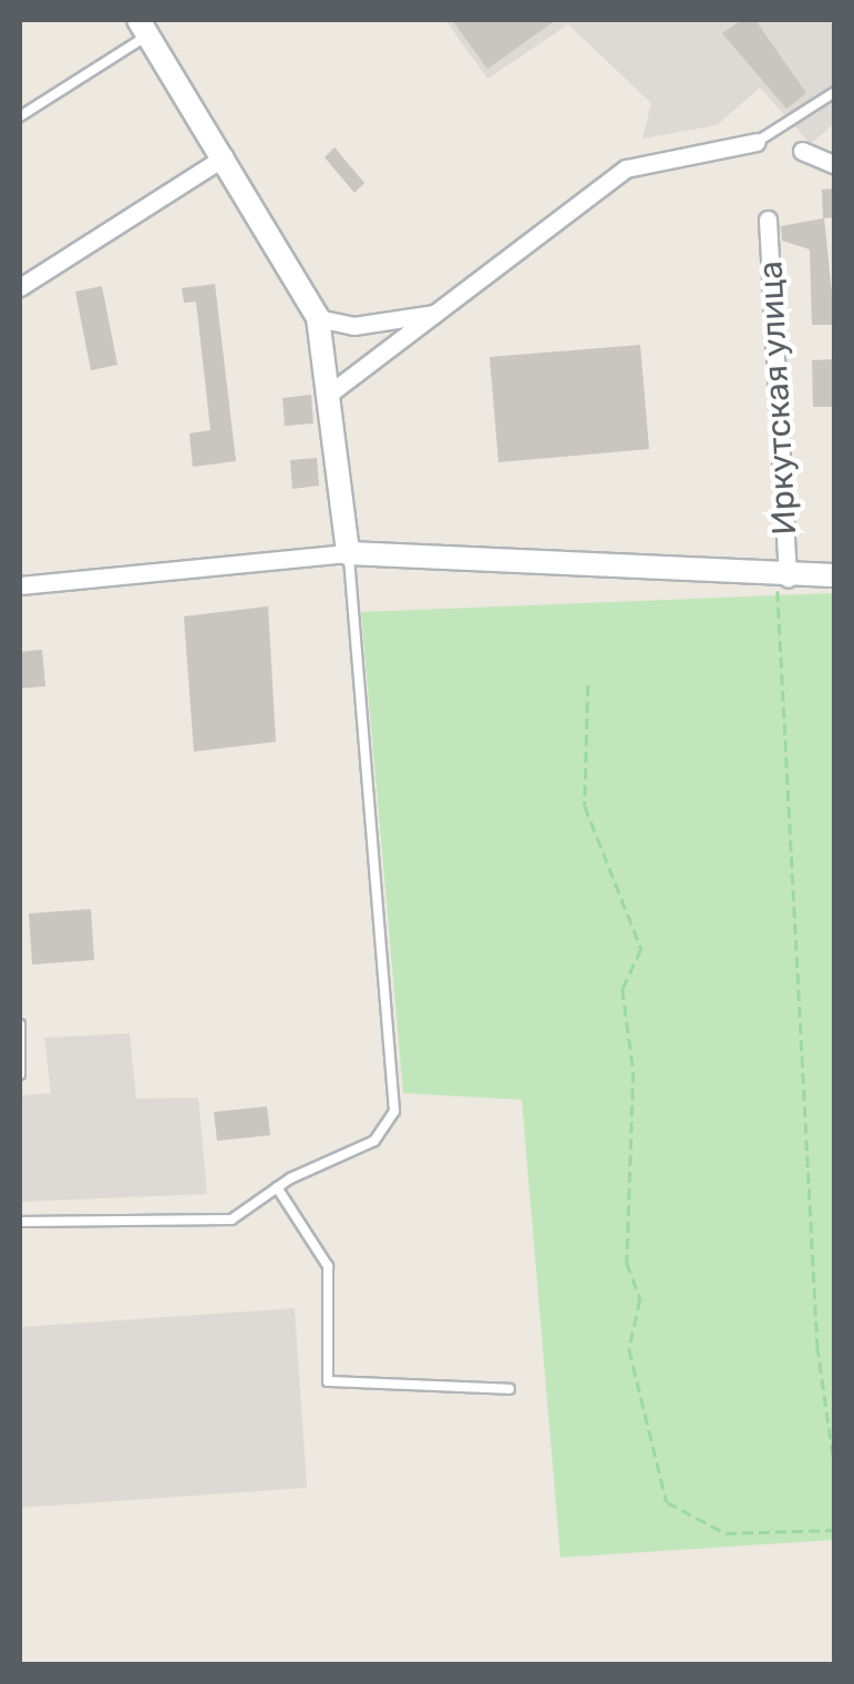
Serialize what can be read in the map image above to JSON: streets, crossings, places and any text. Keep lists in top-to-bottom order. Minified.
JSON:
{"streets":{"street":["Иркутская улица"]}}
